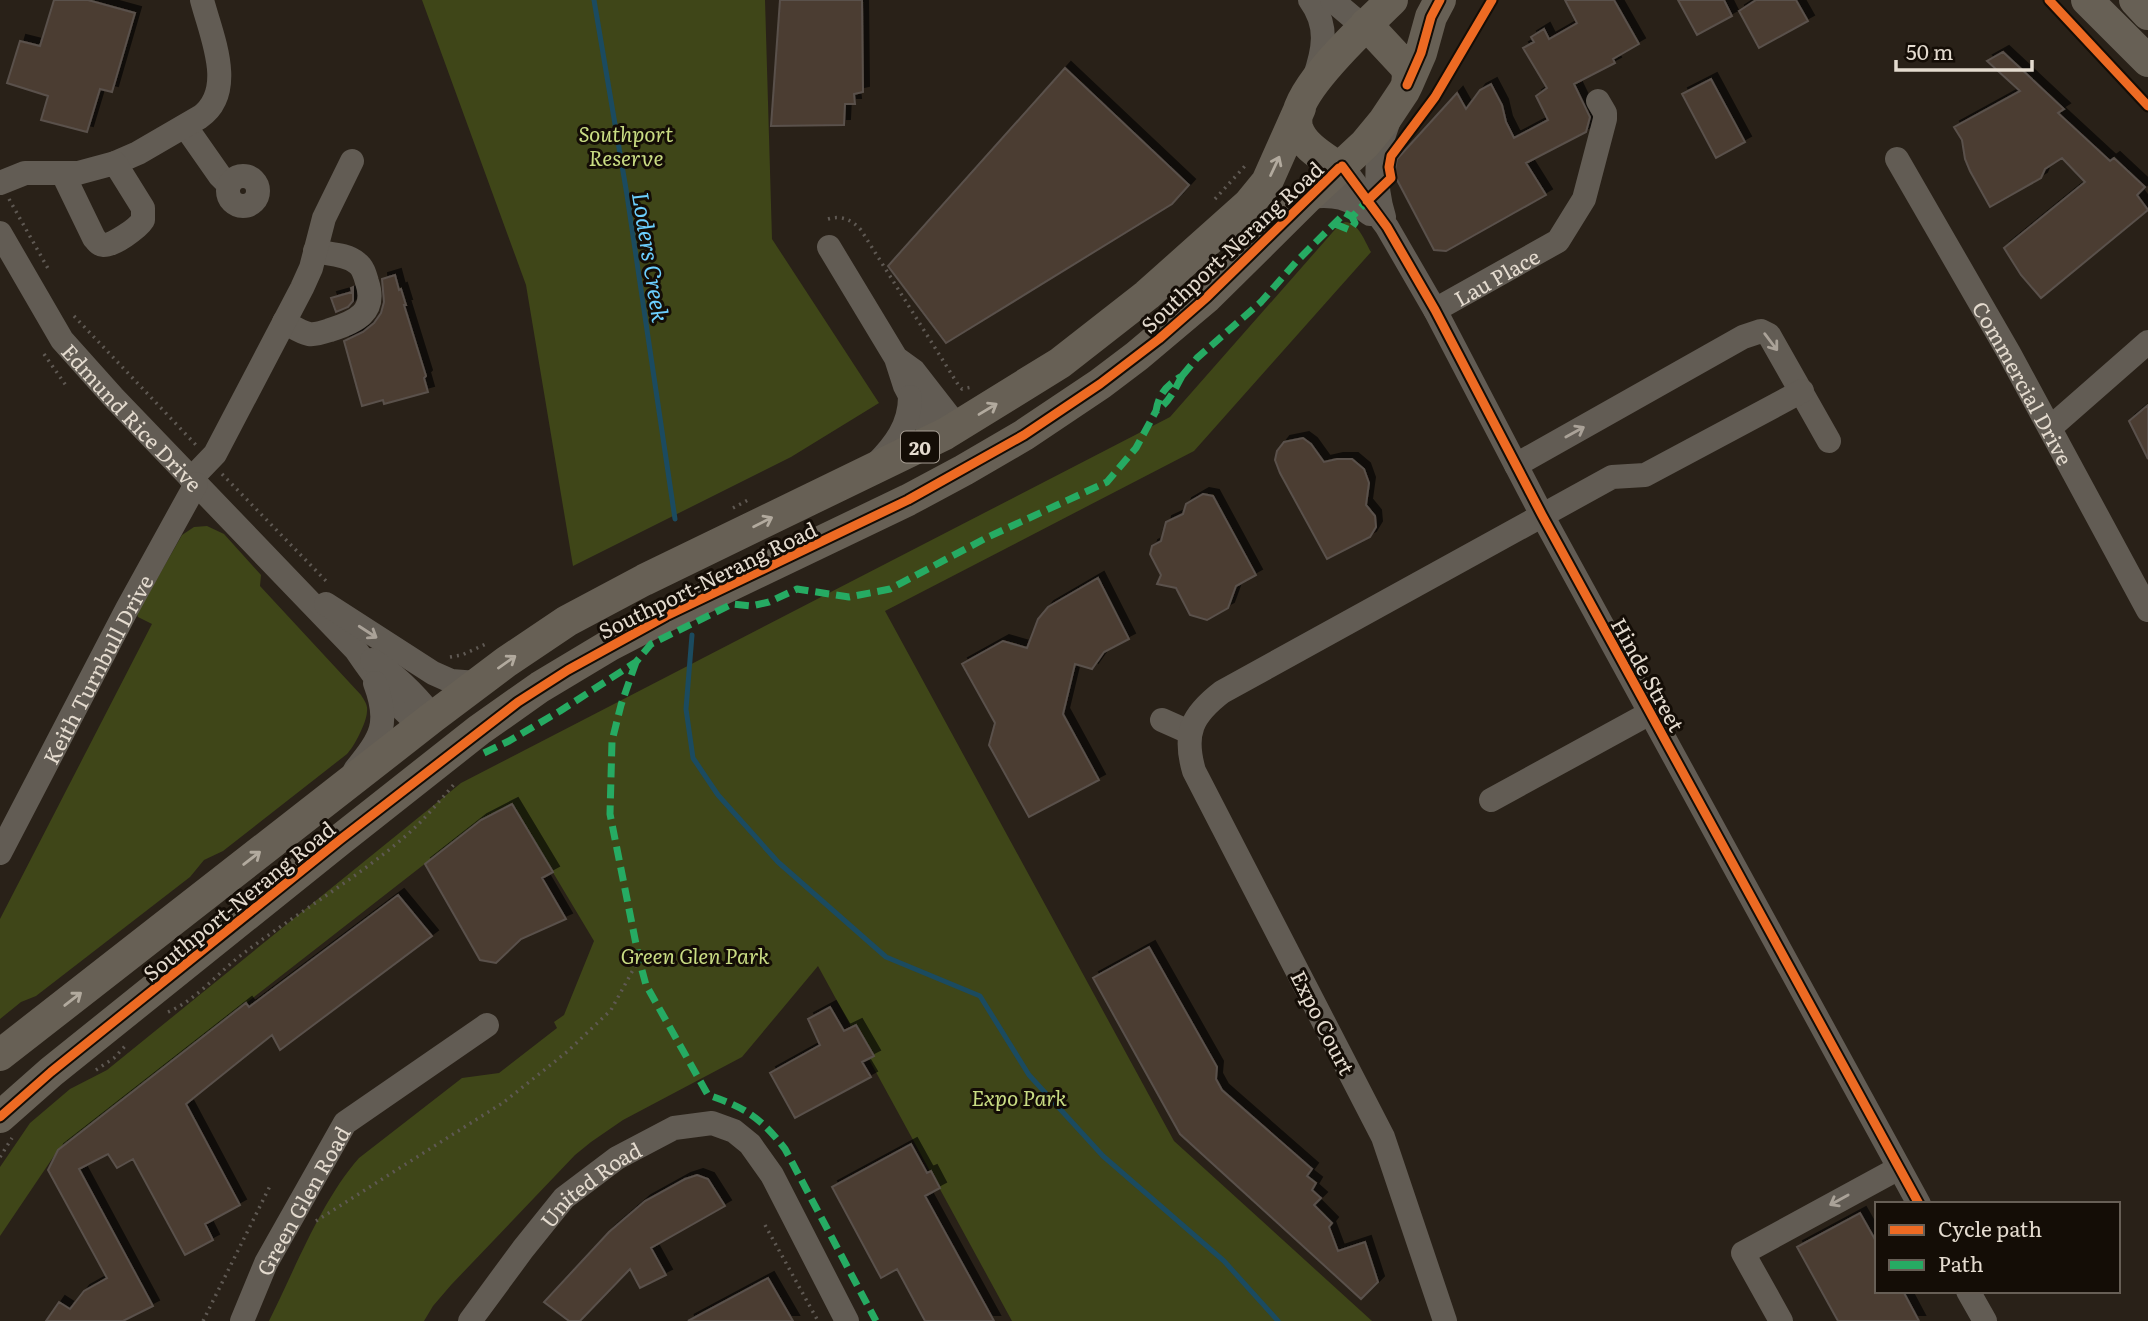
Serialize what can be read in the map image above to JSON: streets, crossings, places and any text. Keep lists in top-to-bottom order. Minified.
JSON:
{"streets":{"main road":["Southport-Nerang Road","20"],"street":["Lau Place","Commercial Drive","Edmund Rice Drive","Keith Turnbull Drive","Hinde Street","Expo Court","United Road","Green Glen Road"]},"crossings":[["Southport-Nerang Road","Edmund Rice Drive"],["Southport-Nerang Road","20"],["Southport-Nerang Road","Hinde Street"],["Lau Place","Hinde Street"],["Edmund Rice Drive","Keith Turnbull Drive"],["20","Hinde Street"]],"water":["Loders Creek"],"parks":["Southport Reserve","Green Glen Park","Expo Park"],"legend":["Cycle path","Path"],"scale_bar":"50 m"}
